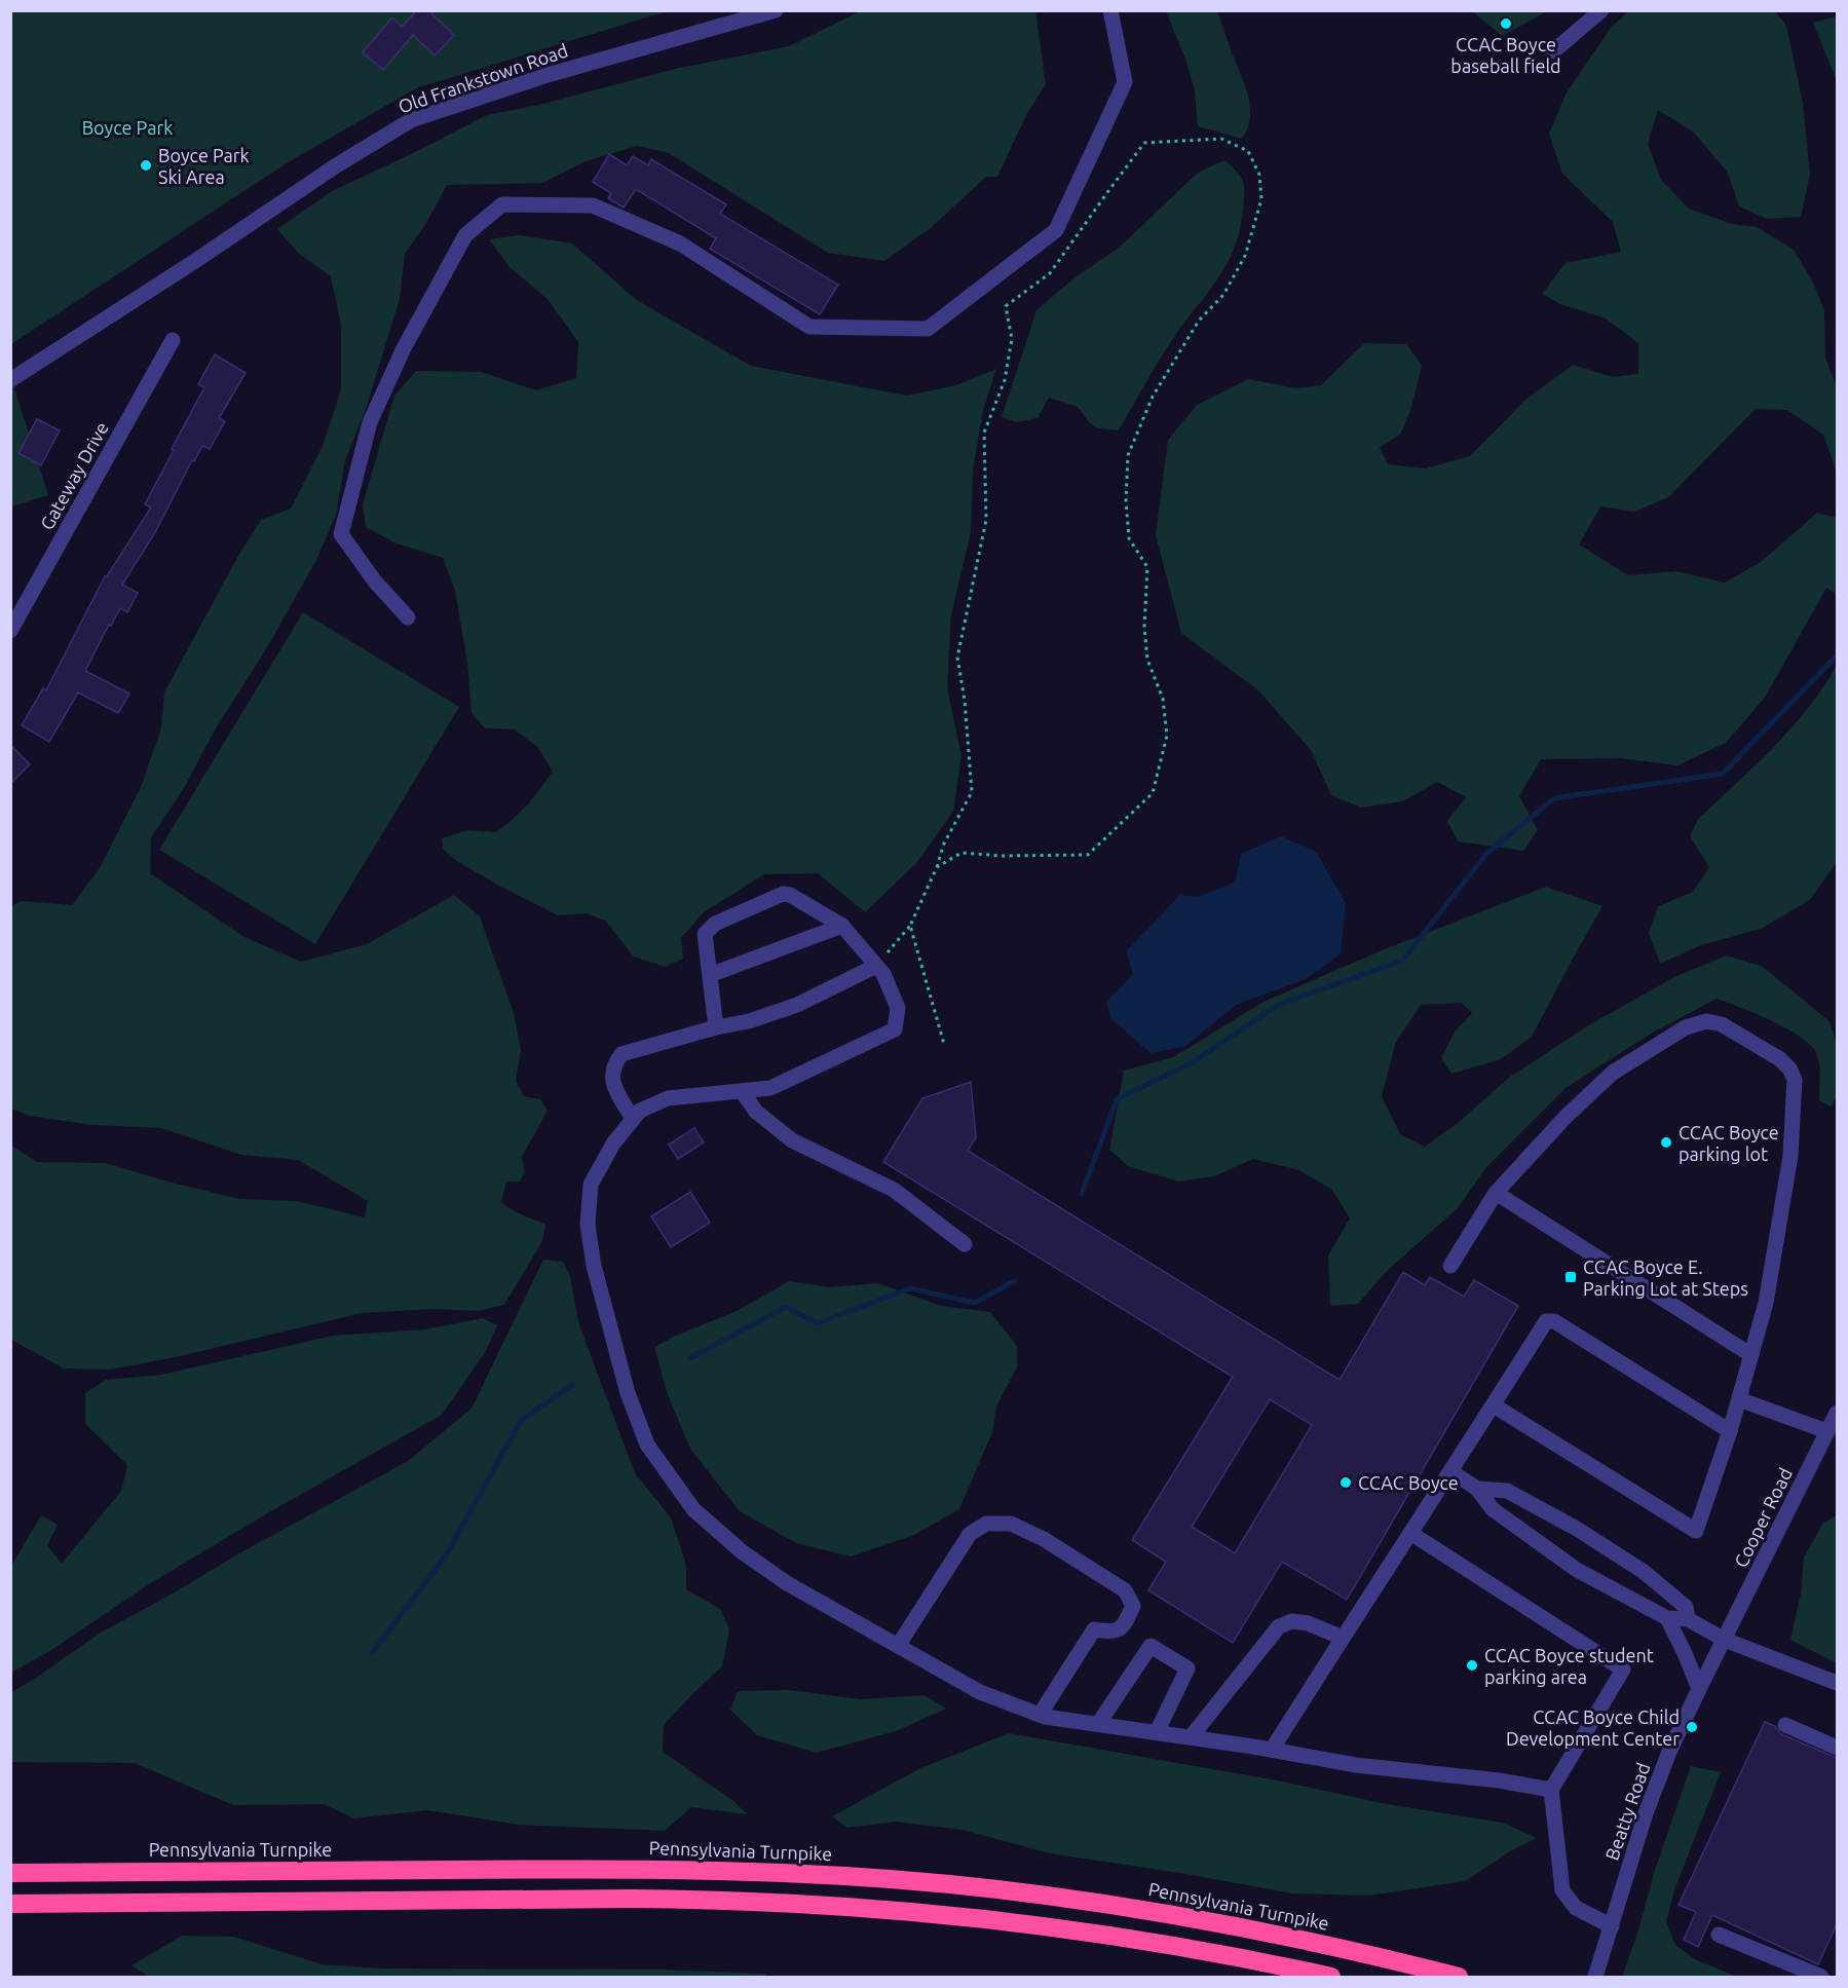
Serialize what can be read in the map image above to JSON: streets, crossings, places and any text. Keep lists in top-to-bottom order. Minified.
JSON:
{"streets":{"highway":["Pennsylvania Turnpike"],"street":["Old Frankstown Road","Gateway Drive","Cooper Road","Beatty Road"]},"crossings":[["Cooper Road","Beatty Road"]],"parks":["Boyce Park"],"places":{"other":["CCAC Boyce baseball field","Boyce Park Ski Area","CCAC Boyce parking lot","CCAC Boyce","CCAC Boyce student parking area","CCAC Boyce Child Development Center"],"transit":["CCAC Boyce E. Parking Lot at Steps"]}}
